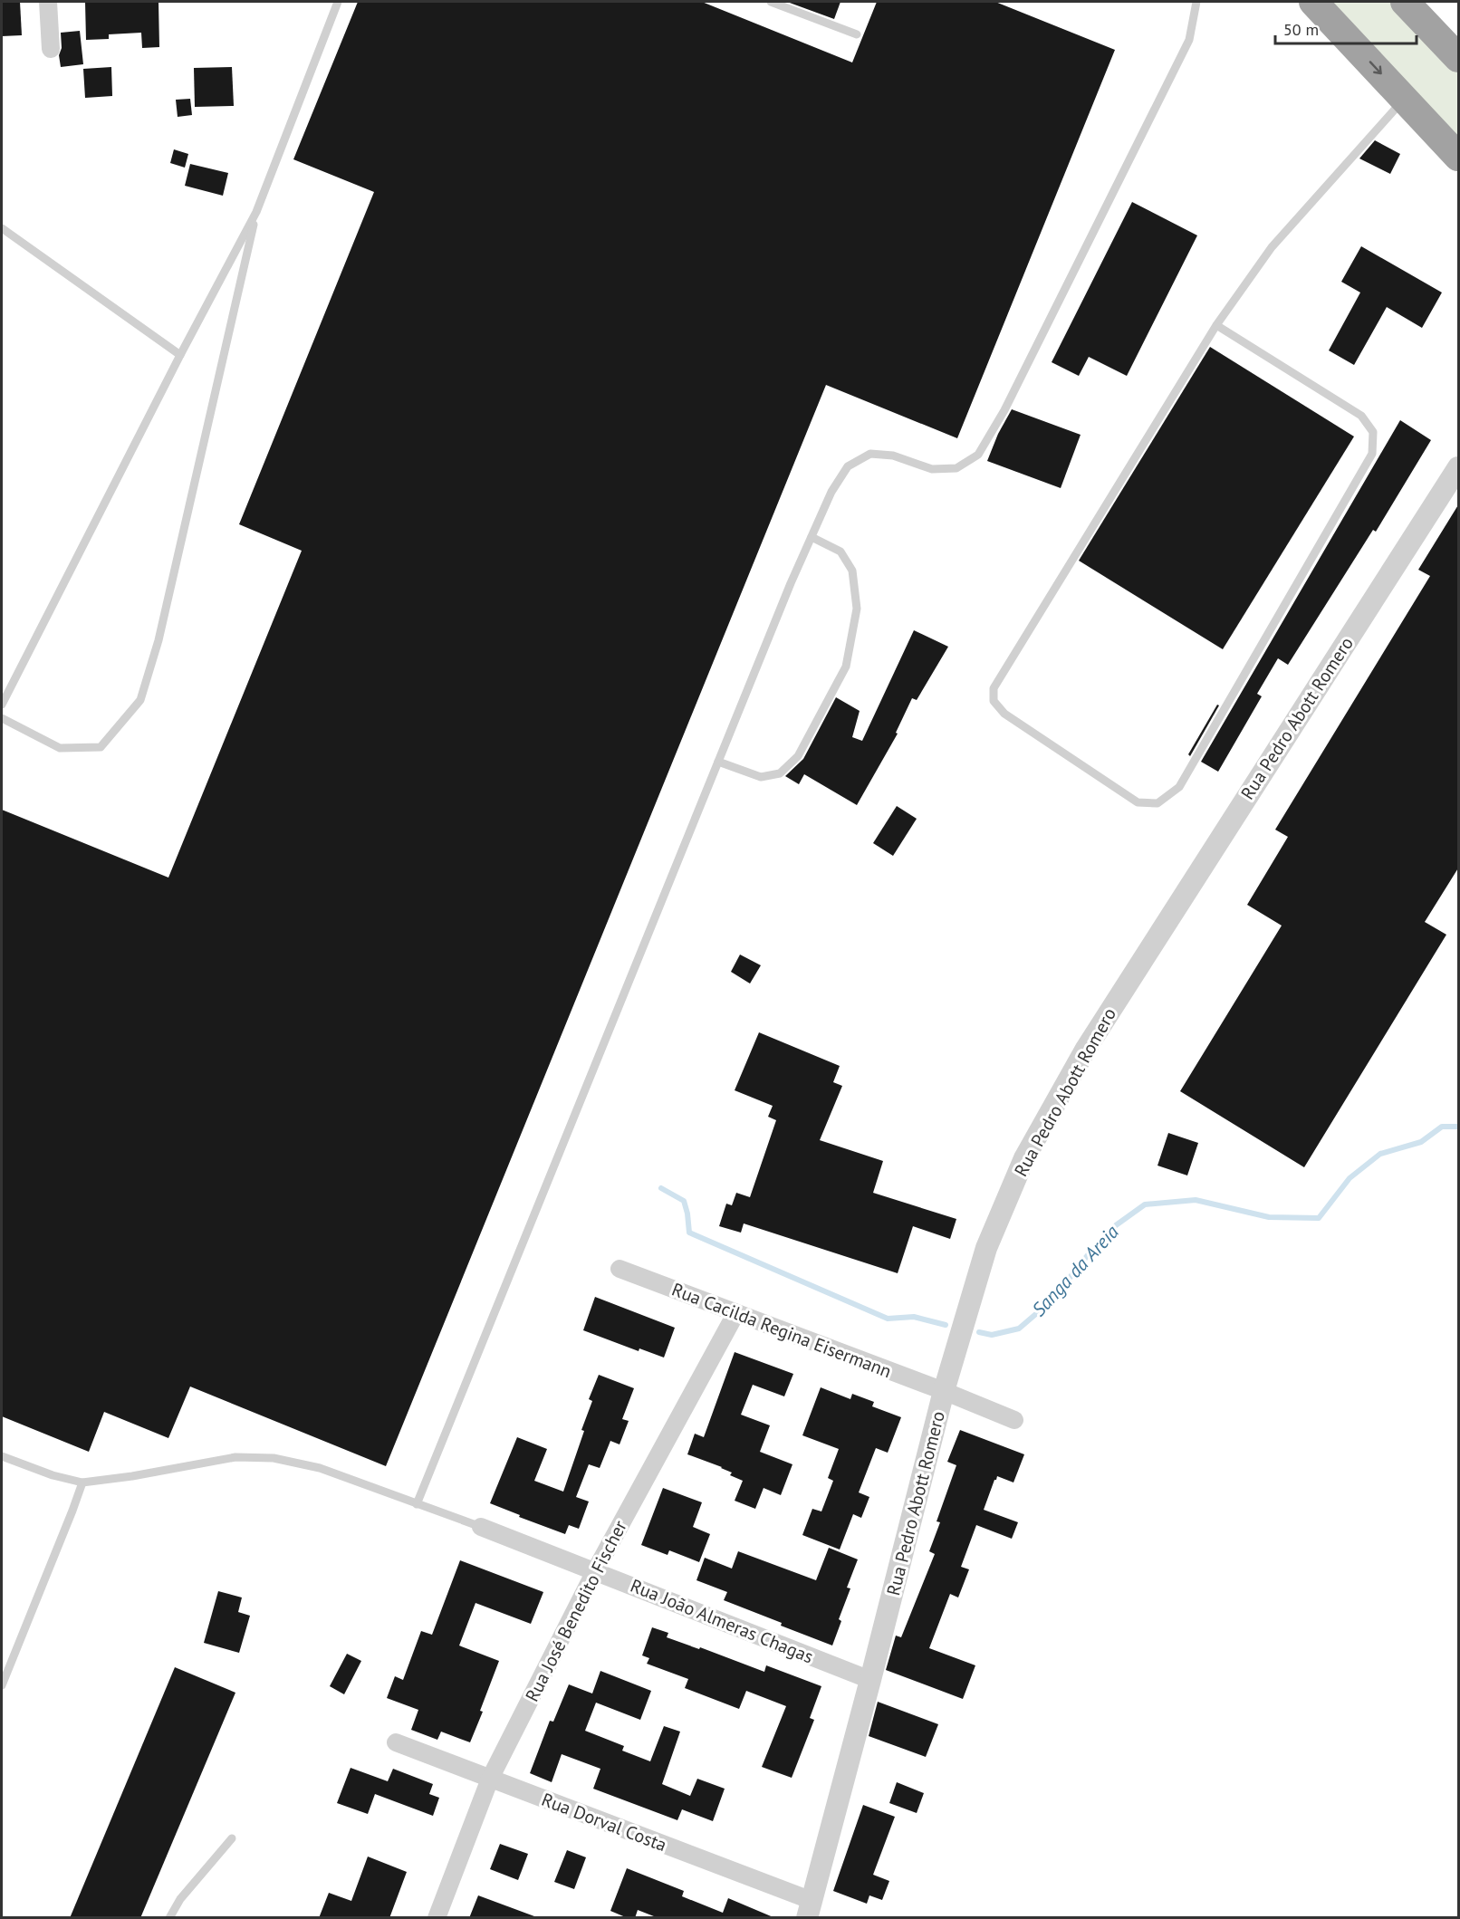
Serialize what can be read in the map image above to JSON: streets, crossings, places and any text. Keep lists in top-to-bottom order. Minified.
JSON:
{"streets":{"street":["Rua Pedro Abott Romero","Rua Cacilda Regina Eisermann","Rua José Benedito Fischer","Rua João Almeras Chagas","Rua Dorval Costa"]},"crossings":[["Rua Pedro Abott Romero","Rua Cacilda Regina Eisermann"],["Rua Pedro Abott Romero","Rua João Almeras Chagas"],["Rua Pedro Abott Romero","Rua Dorval Costa"],["Rua Cacilda Regina Eisermann","Rua José Benedito Fischer"],["Rua José Benedito Fischer","Rua João Almeras Chagas"],["Rua José Benedito Fischer","Rua Dorval Costa"]],"water":["Sanga da Areia"],"scale_bar":"50 m"}
